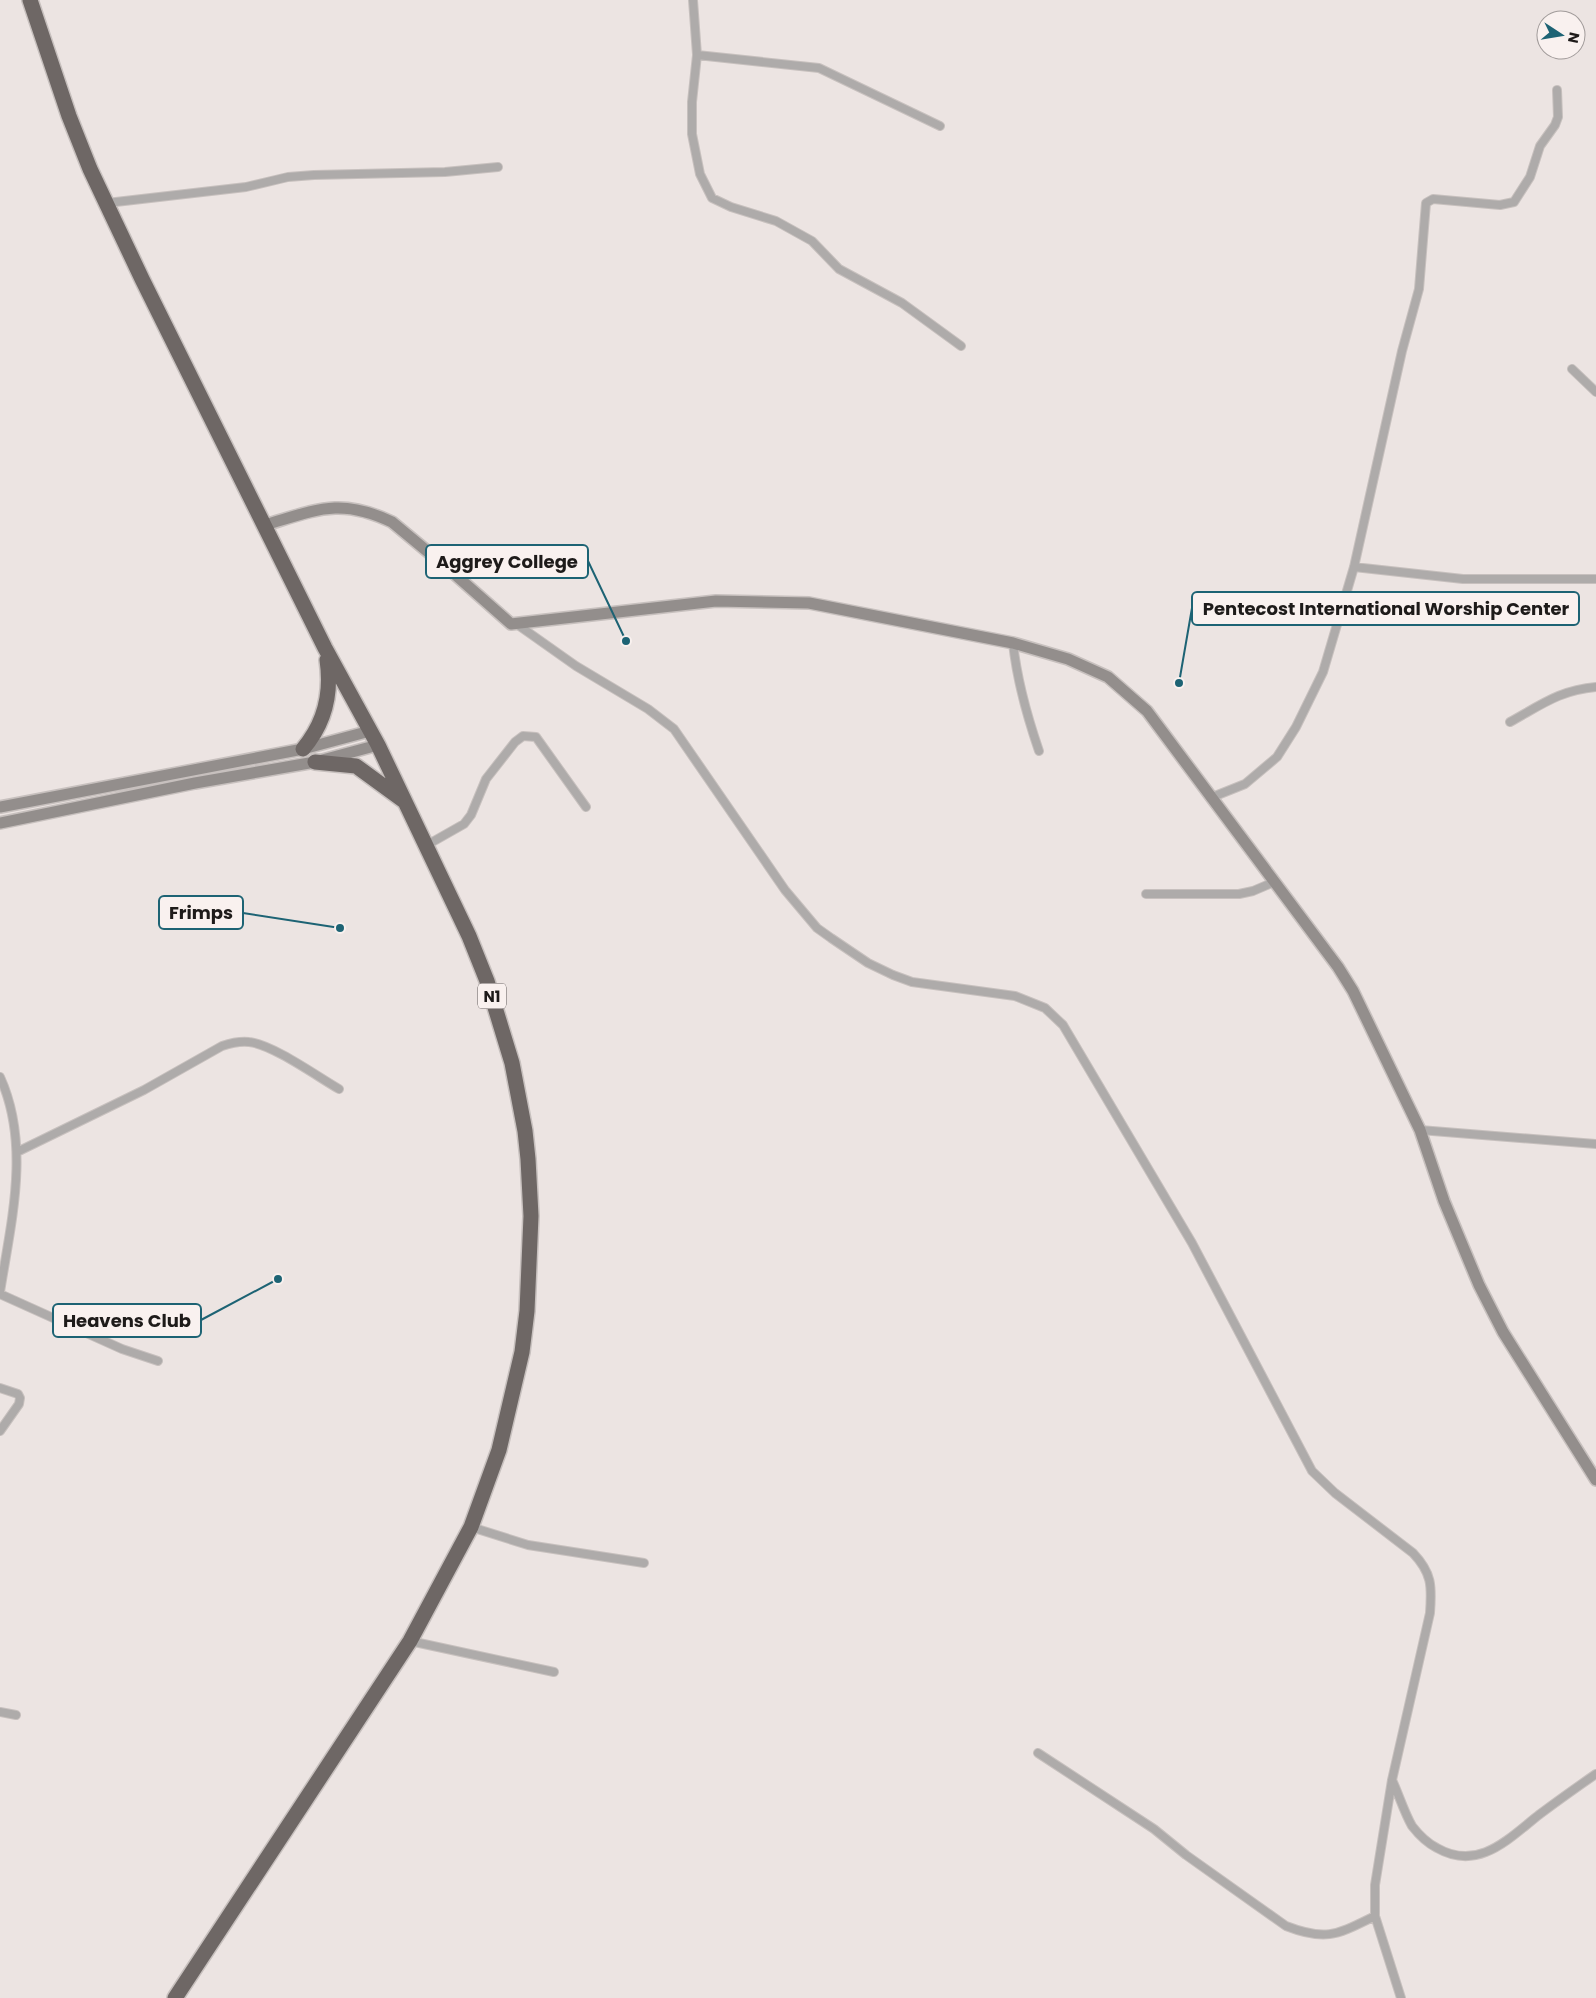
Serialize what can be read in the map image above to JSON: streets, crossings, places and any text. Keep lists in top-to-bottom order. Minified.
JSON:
{"streets":{"highway":["N1"]},"places":["Aggrey College","Pentecost International Worship Center","Frimps","Heavens Club"],"north":"right"}
